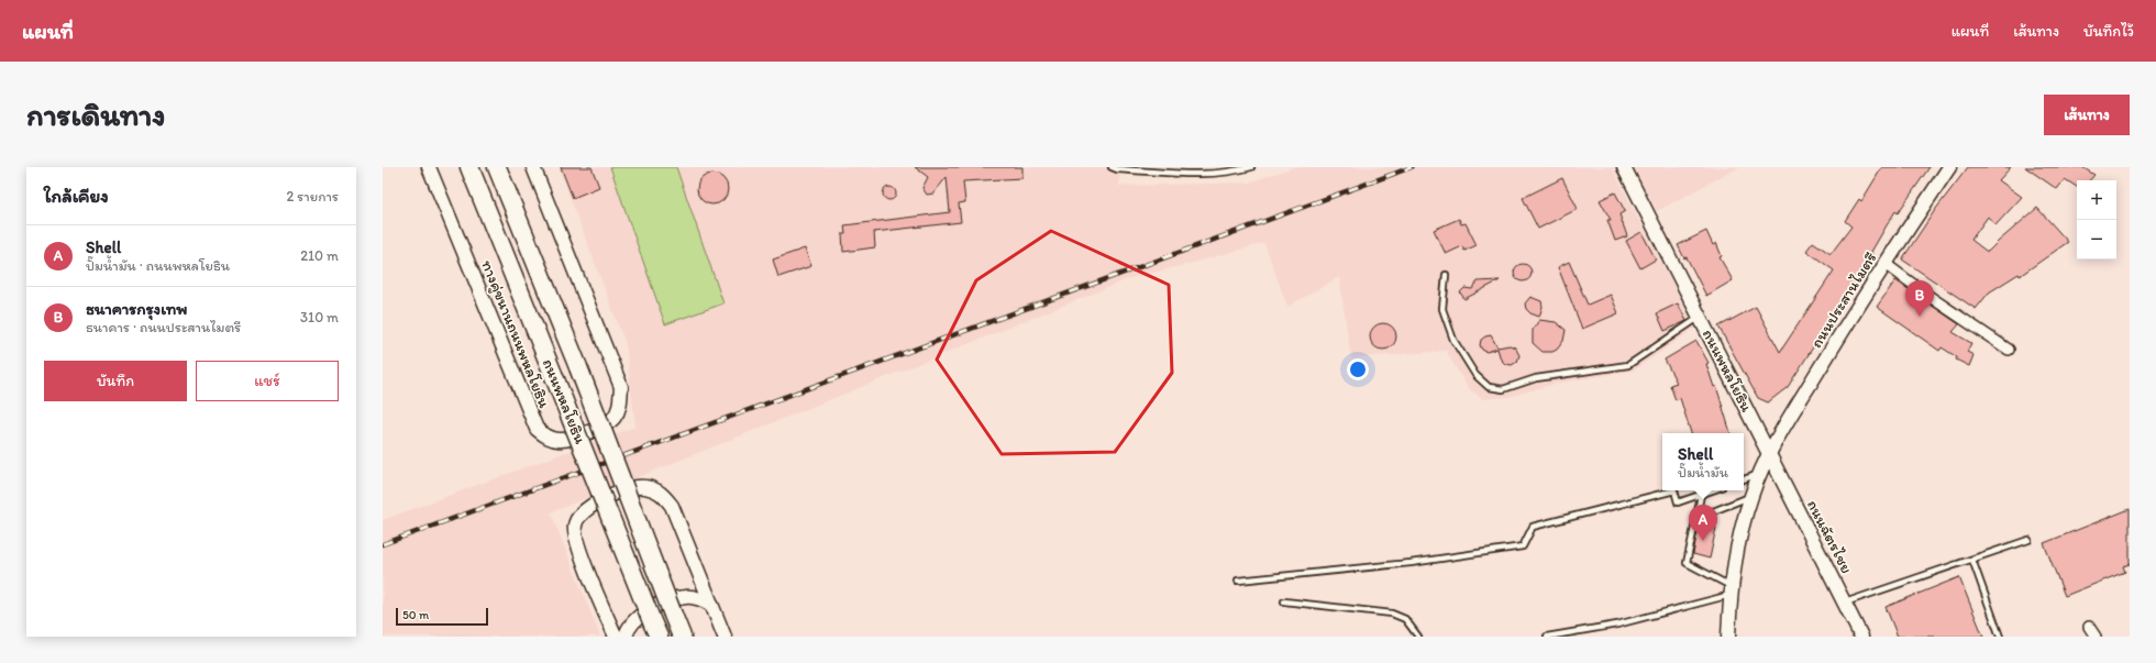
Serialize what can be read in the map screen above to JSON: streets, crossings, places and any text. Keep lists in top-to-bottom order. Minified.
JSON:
{"streets":{"highway":["ถนนพหลโยธิน"],"main road":["ถนนประสานไมตรี","ทางคู่ขนานถนนพหลโยธิน","ถนนฉัตรไชย"]},"crossings":[["ถนนประสานไมตรี","ถนนพหลโยธิน"],["ถนนประสานไมตรี","ถนนฉัตรไชย"],["ถนนพหลโยธิน","ถนนฉัตรไชย"]],"scale_bar":"50 m","page":{"header":"แผนที่","nav":["แผนที่","เส้นทาง","บันทึกไว้"],"buttons":["เส้นทาง",["บันทึก","แชร์"]],"title":"การเดินทาง","heading":["ใกล้เคียง","2 รายการ"],"map_buttons":["+","−"],"list":[{"mark":"A","name":"Shell","note":"ปั๊มน้ำมัน · ถนนพหลโยธิน","value":"210 m"},{"mark":"B","name":"ธนาคารกรุงเทพ","note":"ธนาคาร · ถนนประสานไมตรี","value":"310 m"}],"pins":["B","A"],"popup":["Shell","ปั๊มน้ำมัน"],"scale":"50 m"}}
